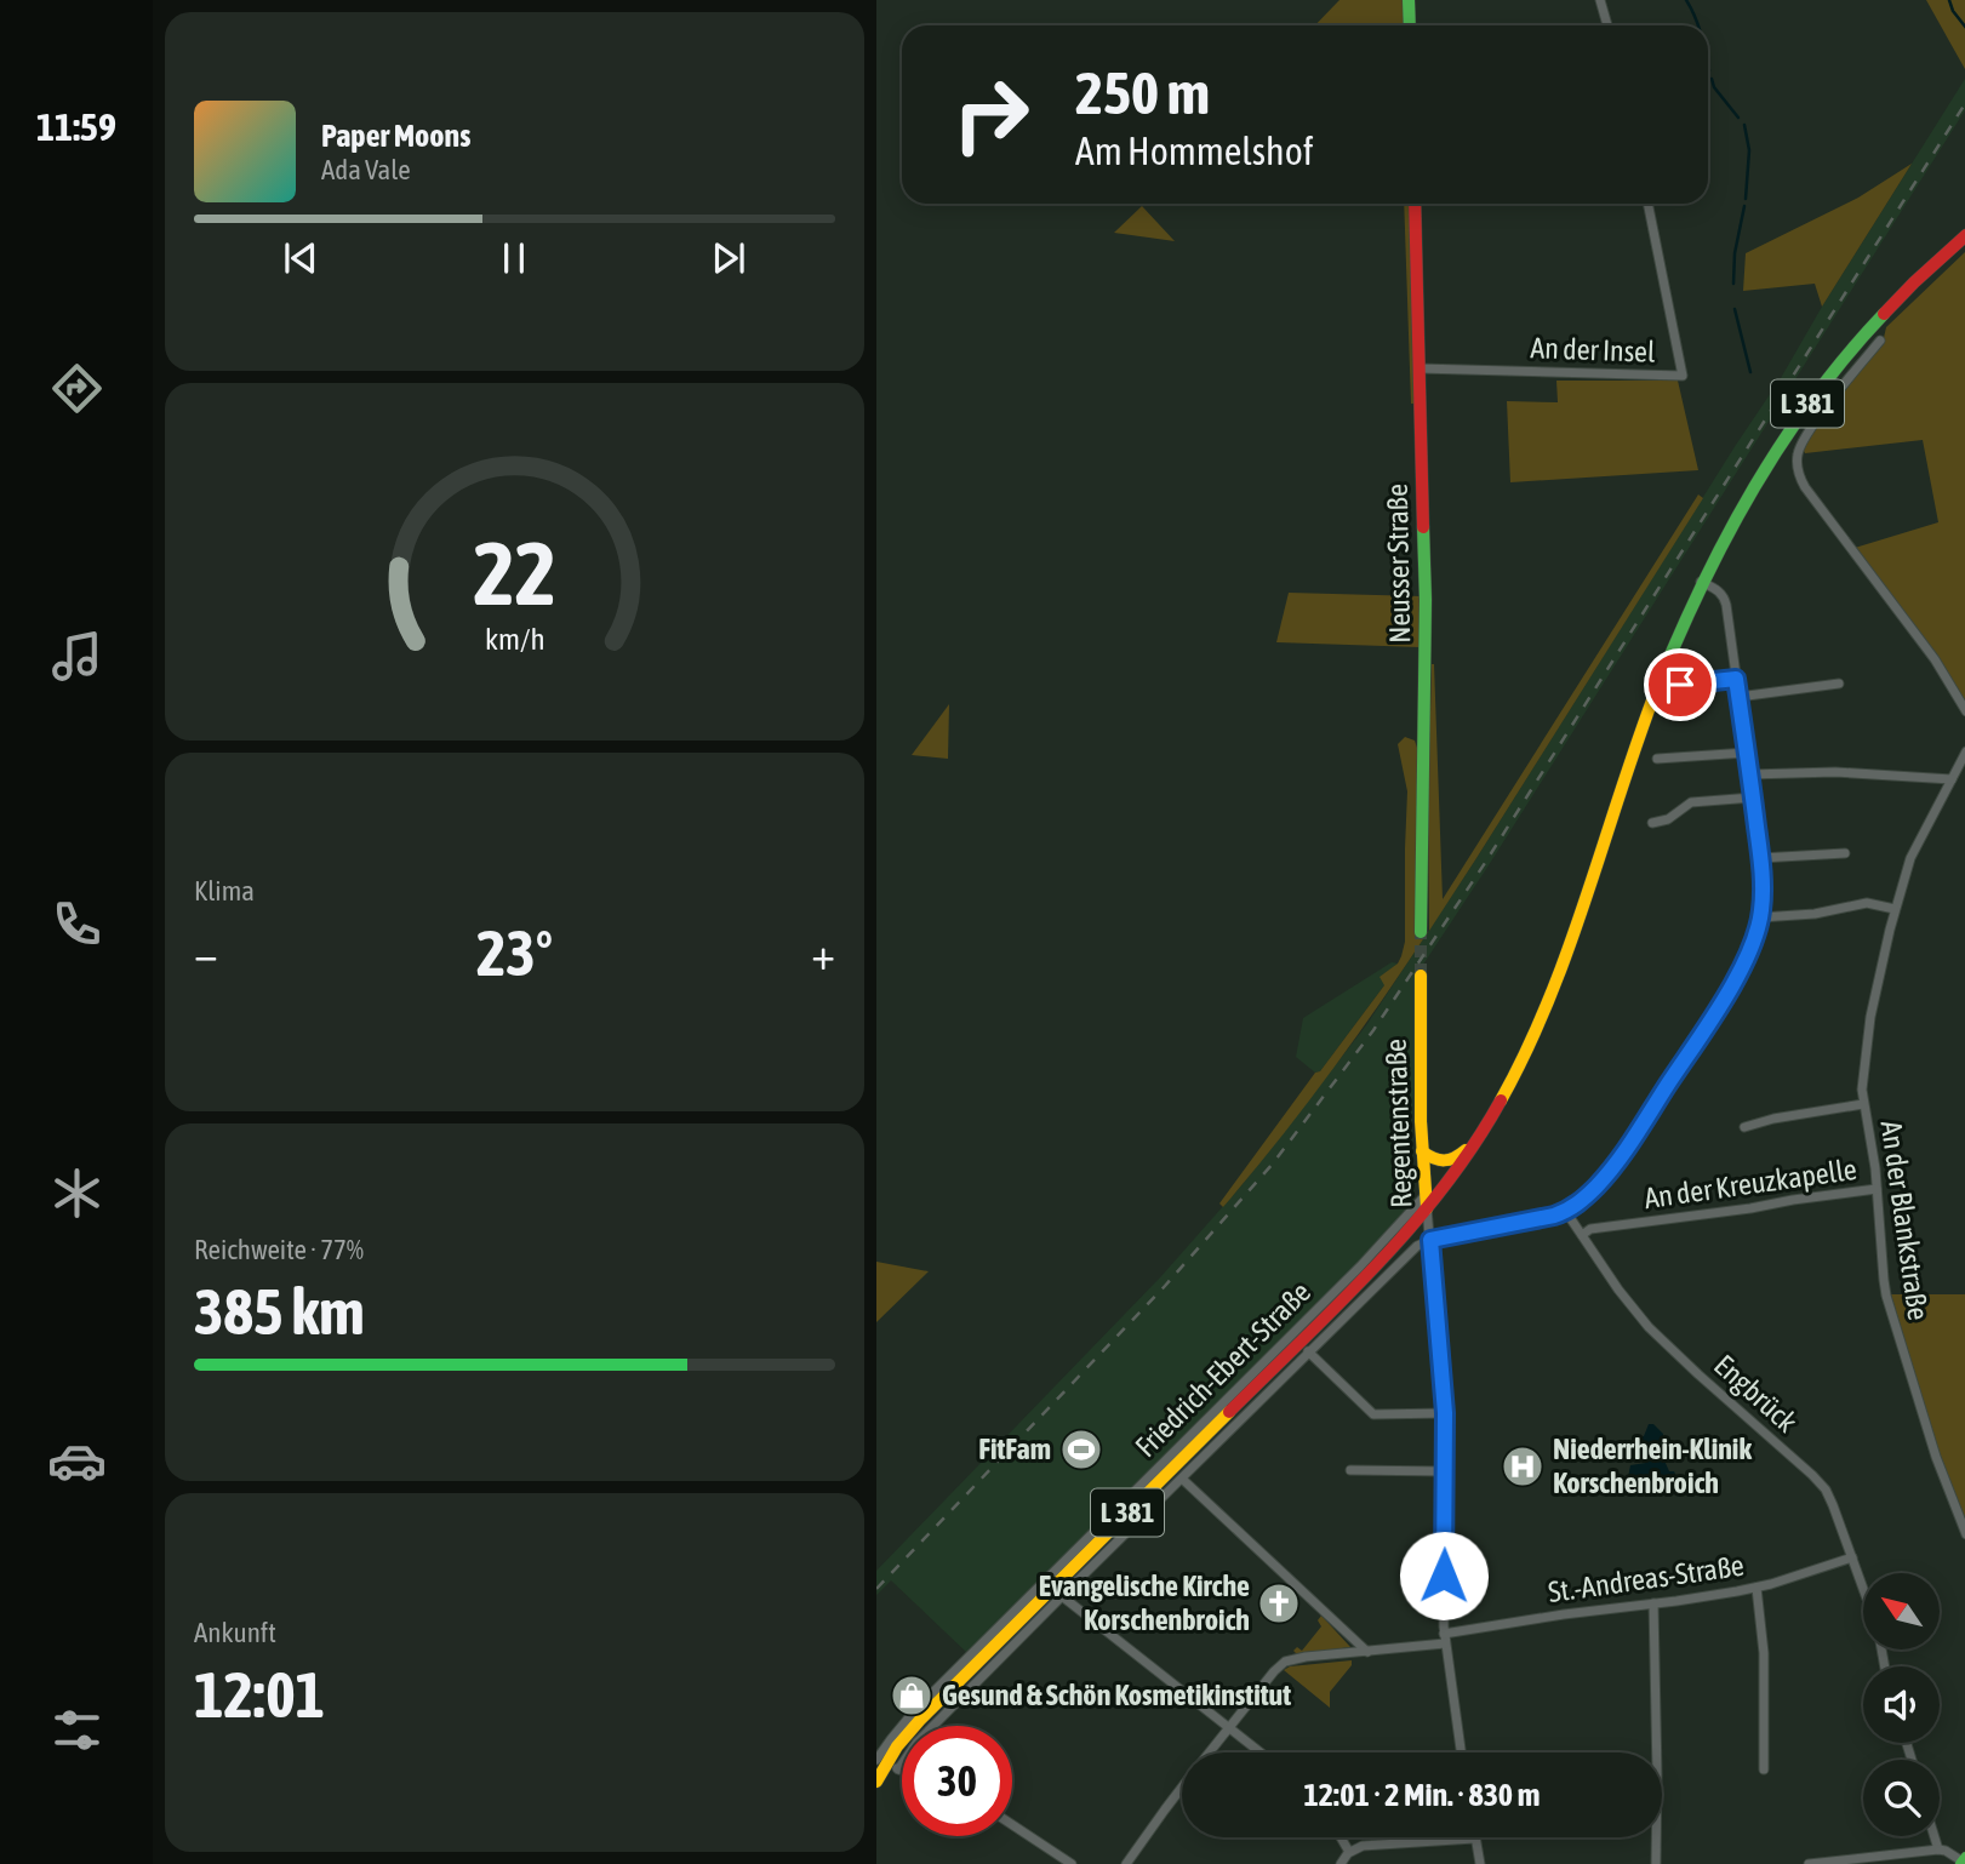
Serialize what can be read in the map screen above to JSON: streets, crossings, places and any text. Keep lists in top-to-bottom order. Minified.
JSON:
{"streets":{"main road":["L 381","Neusser Straße","Regentenstraße"],"street":["An der Insel","An der Kreuzkapelle","An der Blankstraße","Friedrich-Ebert-Straße","Engbrück","St.-Andreas-Straße"]},"crossings":[["An der Insel","Neusser Straße"],["L 381","Regentenstraße"],["L 381","Friedrich-Ebert-Straße"],["Regentenstraße","Friedrich-Ebert-Straße"],["Regentenstraße","St.-Andreas-Straße"],["An der Kreuzkapelle","An der Blankstraße"],["An der Kreuzkapelle","Engbrück"],["Engbrück","St.-Andreas-Straße"]],"places":{"sports":["FitFam"],"hospital":["Niederrhein-Klinik Korschenbroich"],"church":["Evangelische Kirche Korschenbroich"],"shop":["Gesund & Schön Kosmetikinstitut"]},"north":"top left","page":{"tabs":"11:59","turn":["250 m","Am Hommelshof"],"song":["Paper Moons","Ada Vale"],"tile":["Klima",["Reichweite · 77%","385 km"],["Ankunft","12:01"]],"heat":["−","23°","+"],"limit":"30","trip":"12:01 · 2 Min. · 830 m","gauge":["22","km/h"]}}
